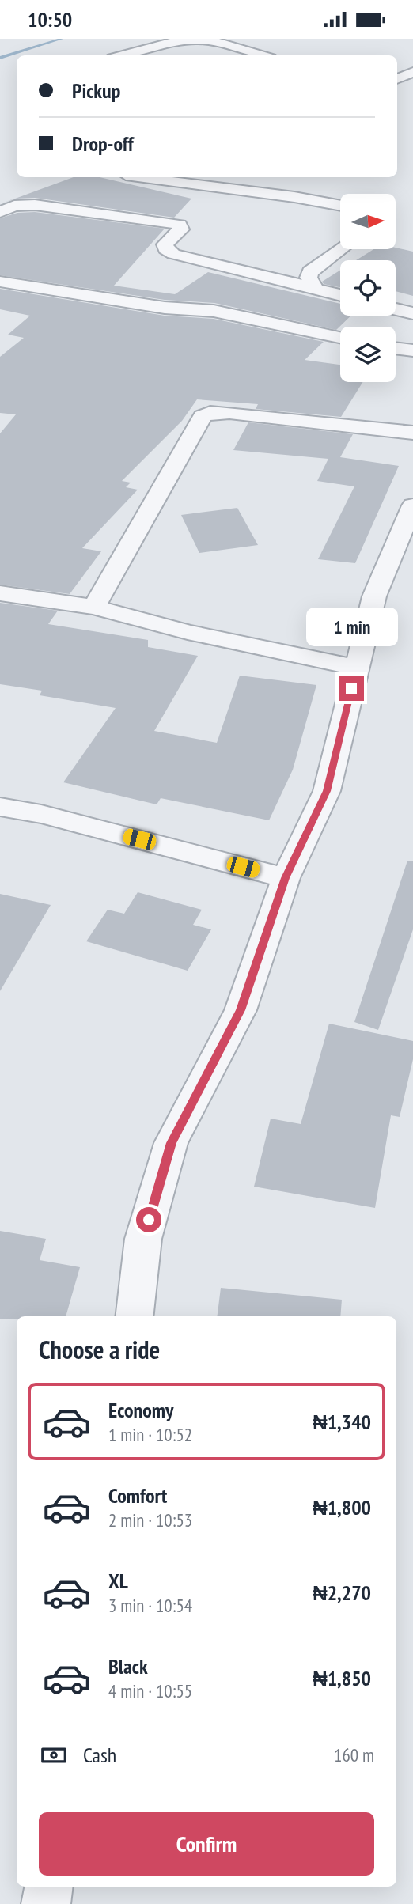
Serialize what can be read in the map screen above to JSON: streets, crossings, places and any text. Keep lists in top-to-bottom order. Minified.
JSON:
{"north":"right","page":{"status":"10:50","banner":["Pickup","Drop-off"],"bubble":"1 min","heading":"Choose a ride","list":[{"name":"Economy","note":"1 min · 10:52","value":"₦1,340"},{"name":"Comfort","note":"2 min · 10:53","value":"₦1,800"},{"name":"XL","note":"3 min · 10:54","value":"₦2,270"},{"name":"Black","note":"4 min · 10:55","value":"₦1,850"}],"pay":["Cash","160 m"],"buttons":"Confirm"}}
